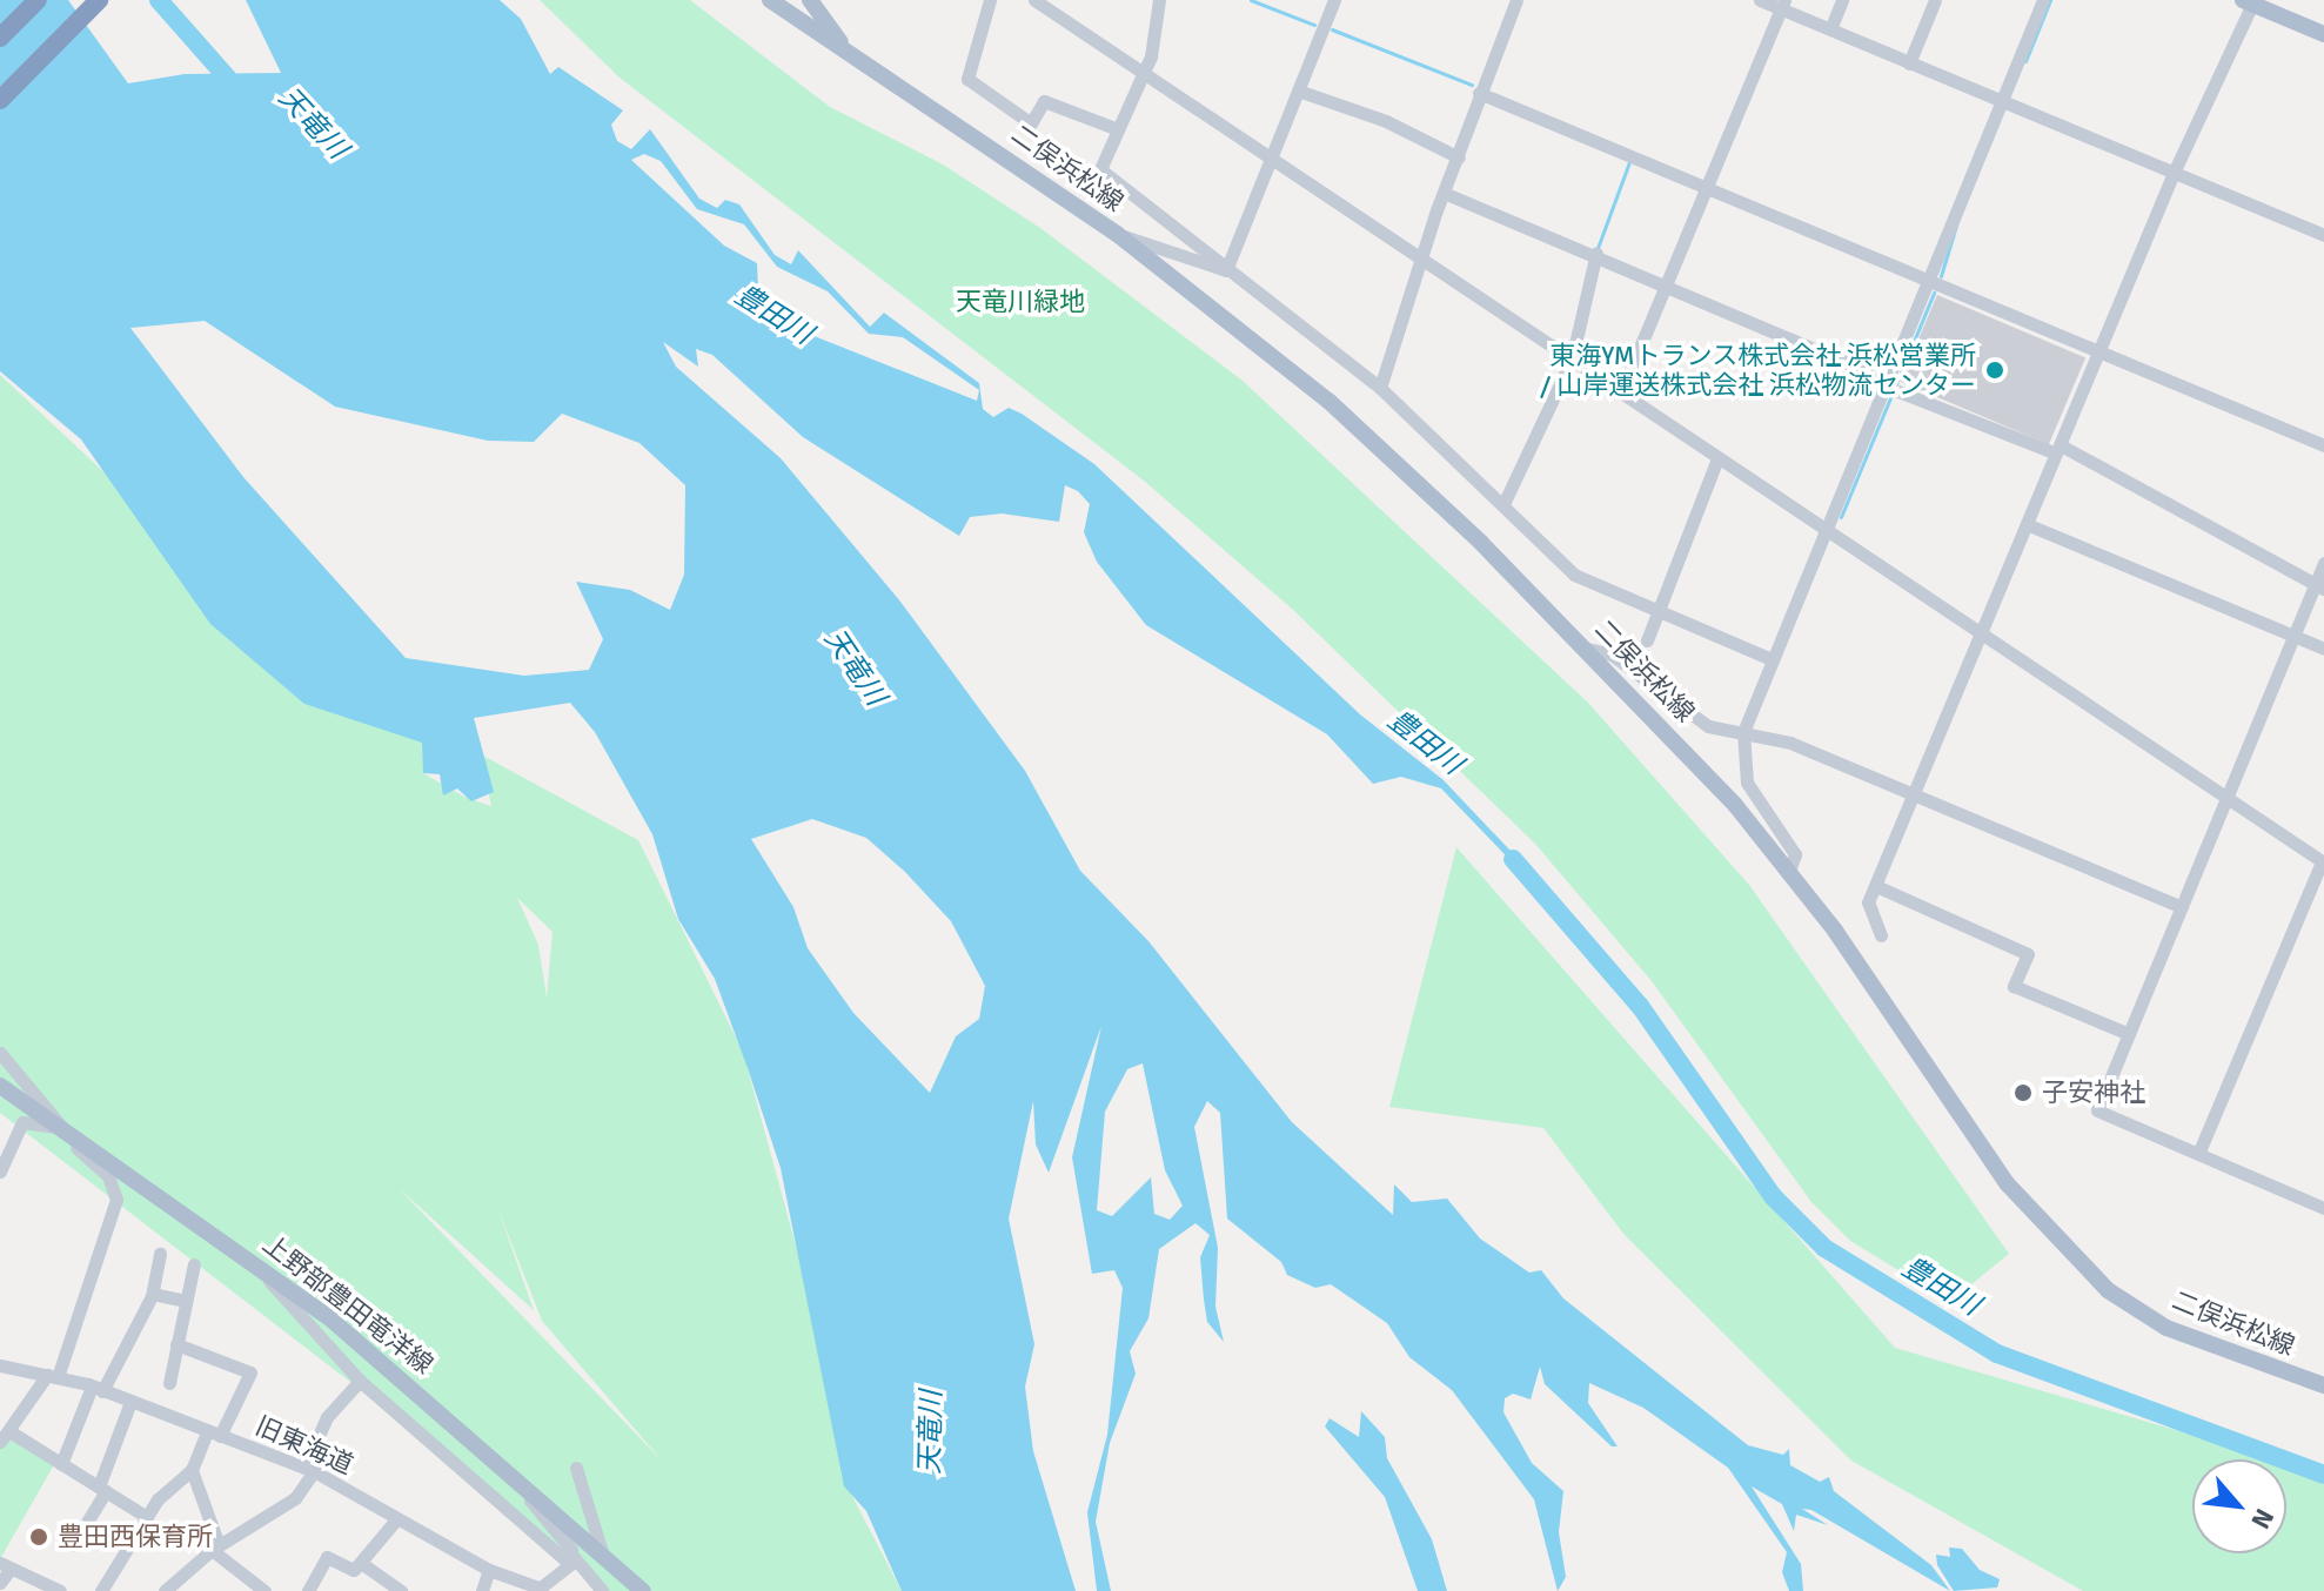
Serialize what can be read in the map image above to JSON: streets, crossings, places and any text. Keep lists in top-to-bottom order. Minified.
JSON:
{"streets":{"main road":["二俣浜松線","上野部豊田竜洋線"],"street":["旧東海道"]},"water":["天竜川","豊田川"],"parks":["天竜川緑地"],"places":["東海YMトランス株式会社 浜松営業所 / 山岸運送株式会社 浜松物流センター","子安神社","豊田西保育所"],"north":"bottom right"}
